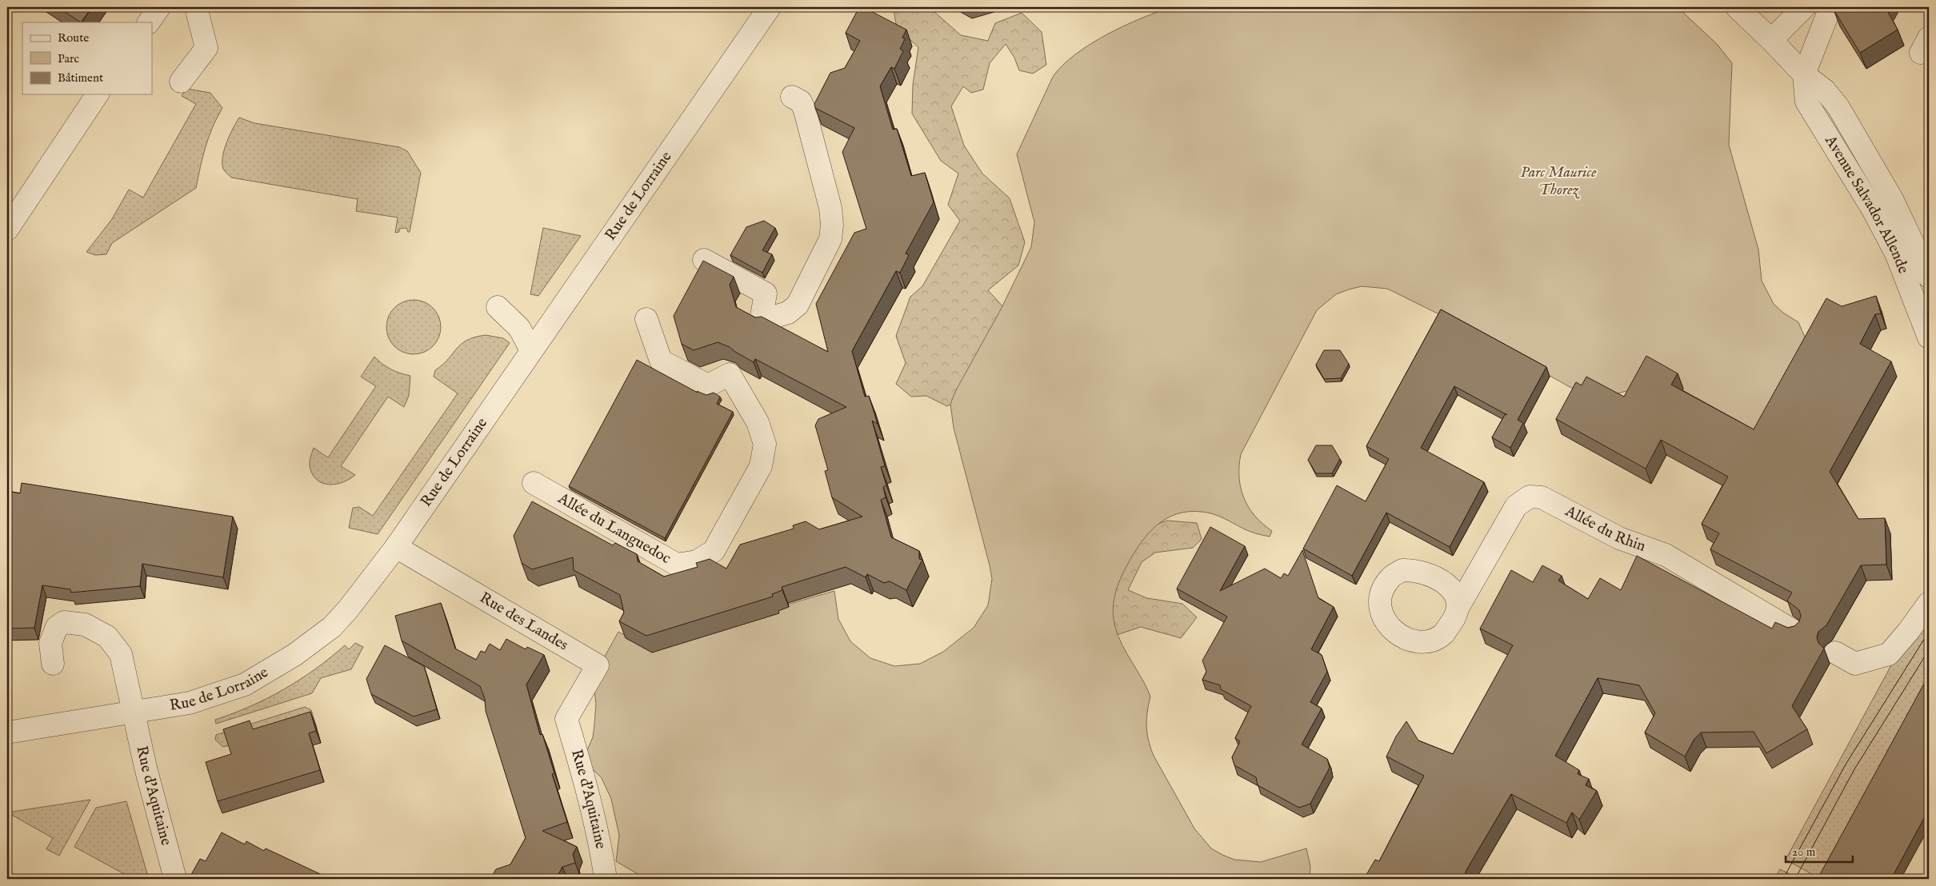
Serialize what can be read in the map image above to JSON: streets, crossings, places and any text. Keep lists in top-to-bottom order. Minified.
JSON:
{"streets":{"street":["Rue de Lorraine","Avenue Salvador Allende","Allée du Rhin","Allée du Languedoc","Rue des Landes","Rue d'Aquitaine"]},"crossings":[["Rue de Lorraine","Rue des Landes"],["Rue de Lorraine","Rue d'Aquitaine"],["Rue des Landes","Rue d'Aquitaine"]],"parks":["Parc Maurice Thorez"],"legend":["Route","Parc","Bâtiment"],"scale_bar":"20 m"}
